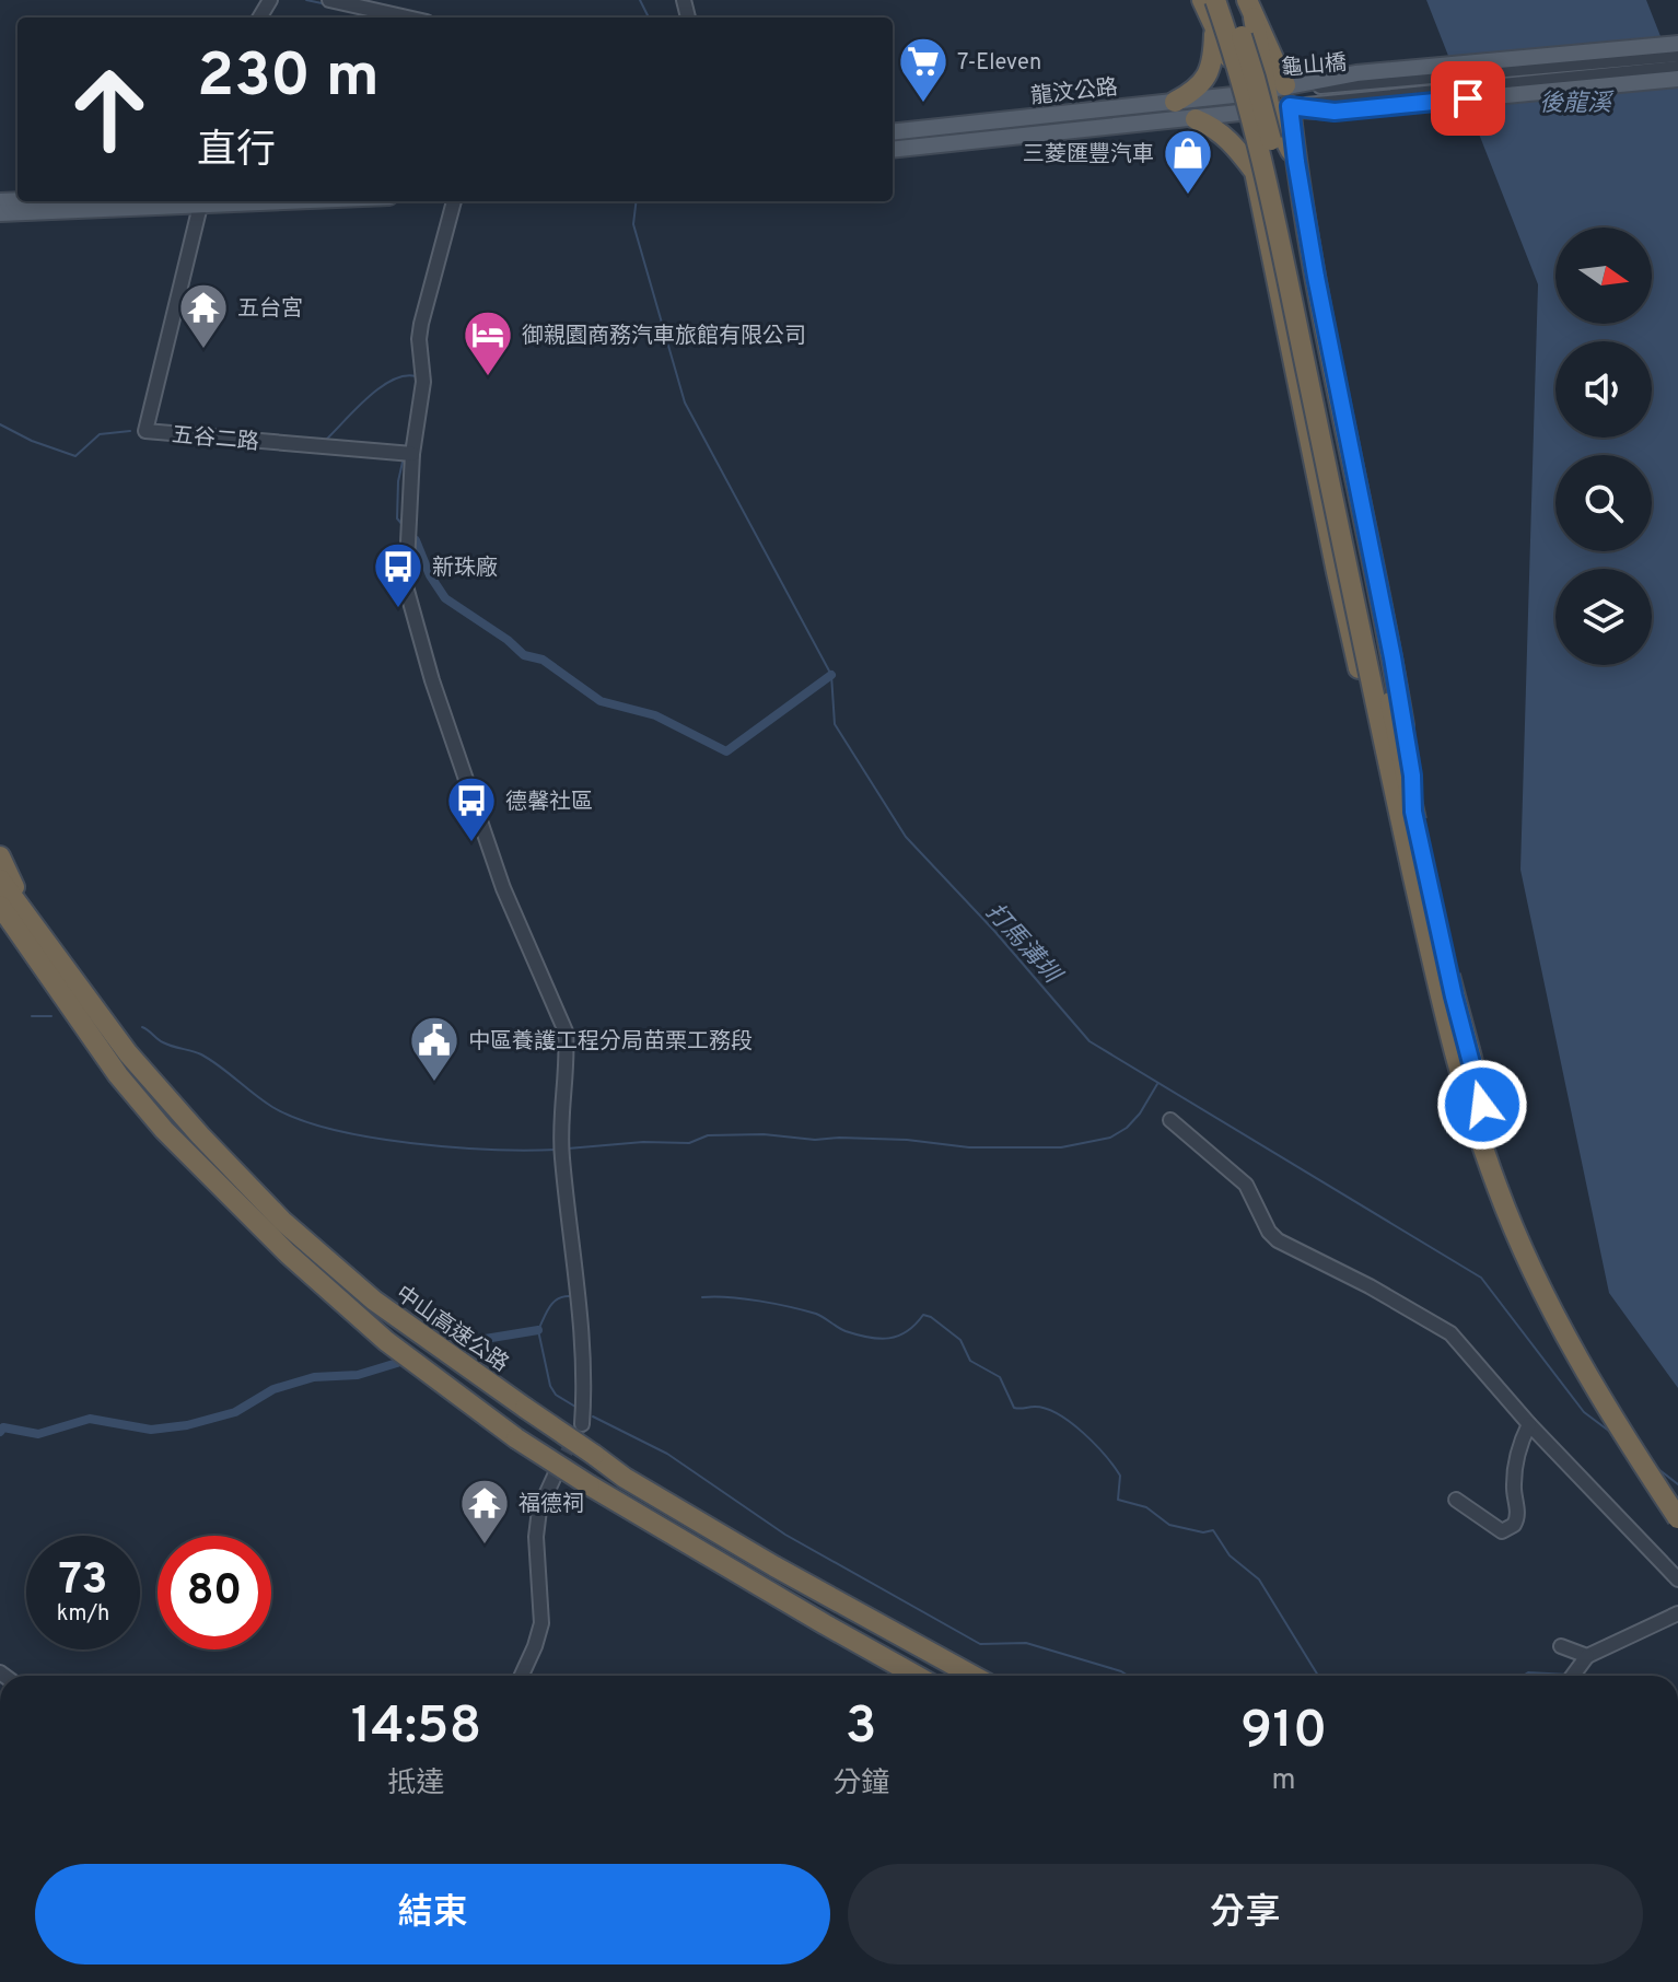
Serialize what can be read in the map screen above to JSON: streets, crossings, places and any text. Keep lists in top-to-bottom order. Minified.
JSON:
{"streets":{"highway":["中山高速公路"],"main road":["龜山橋","龍汶公路"],"street":["五谷二路"]},"crossings":[["龜山橋","龍汶公路"]],"water":["後龍溪","打馬溝圳"],"places":{"supermarket":["7-Eleven"],"shop":["三菱匯豐汽車"],"temple":["五台宮","福德祠"],"hotel":["御親園商務汽車旅館有限公司"],"bus stop":["新珠廠","德馨社區"],"public building":["中區養護工程分局苗栗工務段"]},"north":"right","page":{"turn":["230 m","直行"],"speed":"73 km/h","limit":"80","eta":["14:58","抵達","3","分鐘","910","m"],"buttons":["結束","分享"]}}
